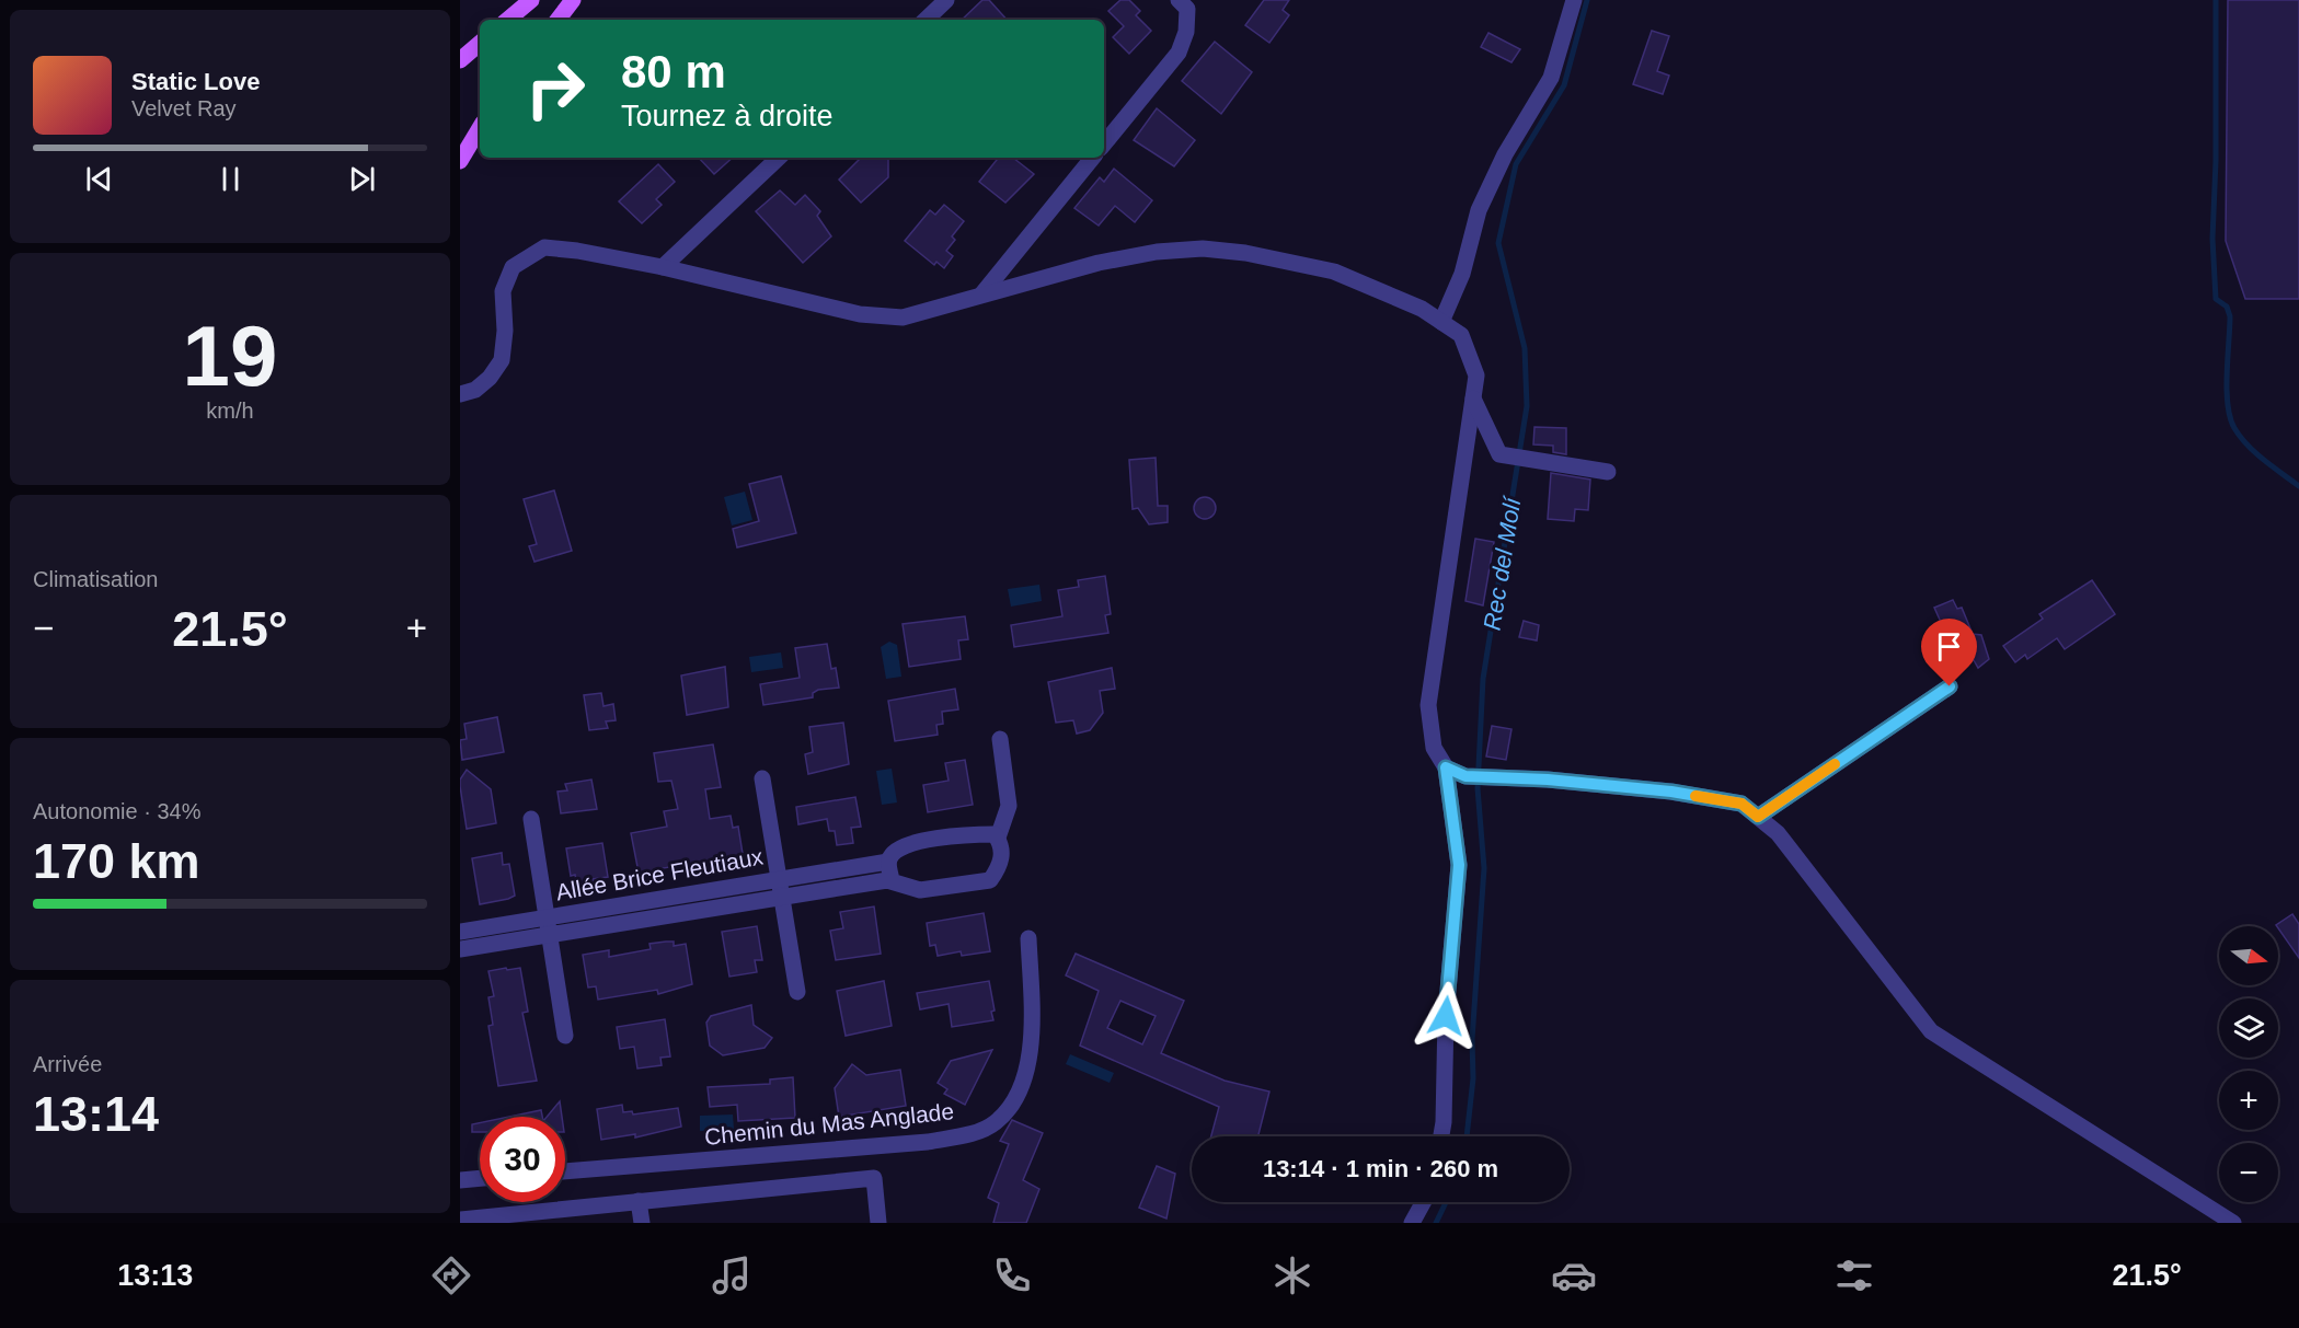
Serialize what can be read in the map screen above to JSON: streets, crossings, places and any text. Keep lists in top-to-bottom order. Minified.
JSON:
{"streets":{"street":["Allée Brice Fleutiaux","Chemin du Mas Anglade"]},"water":["Rec del Molí"],"north":"right","page":{"turn":["80 m","Tournez à droite"],"song":["Static Love","Velvet Ray"],"tile":[["19","km/h"],"Climatisation",["Autonomie · 34%","170 km"],["Arrivée","13:14"]],"heat":["−","21.5°","+"],"map_buttons":["+","−"],"limit":"30","trip":"13:14 · 1 min · 260 m","tabs":["13:13","21.5°"]}}
